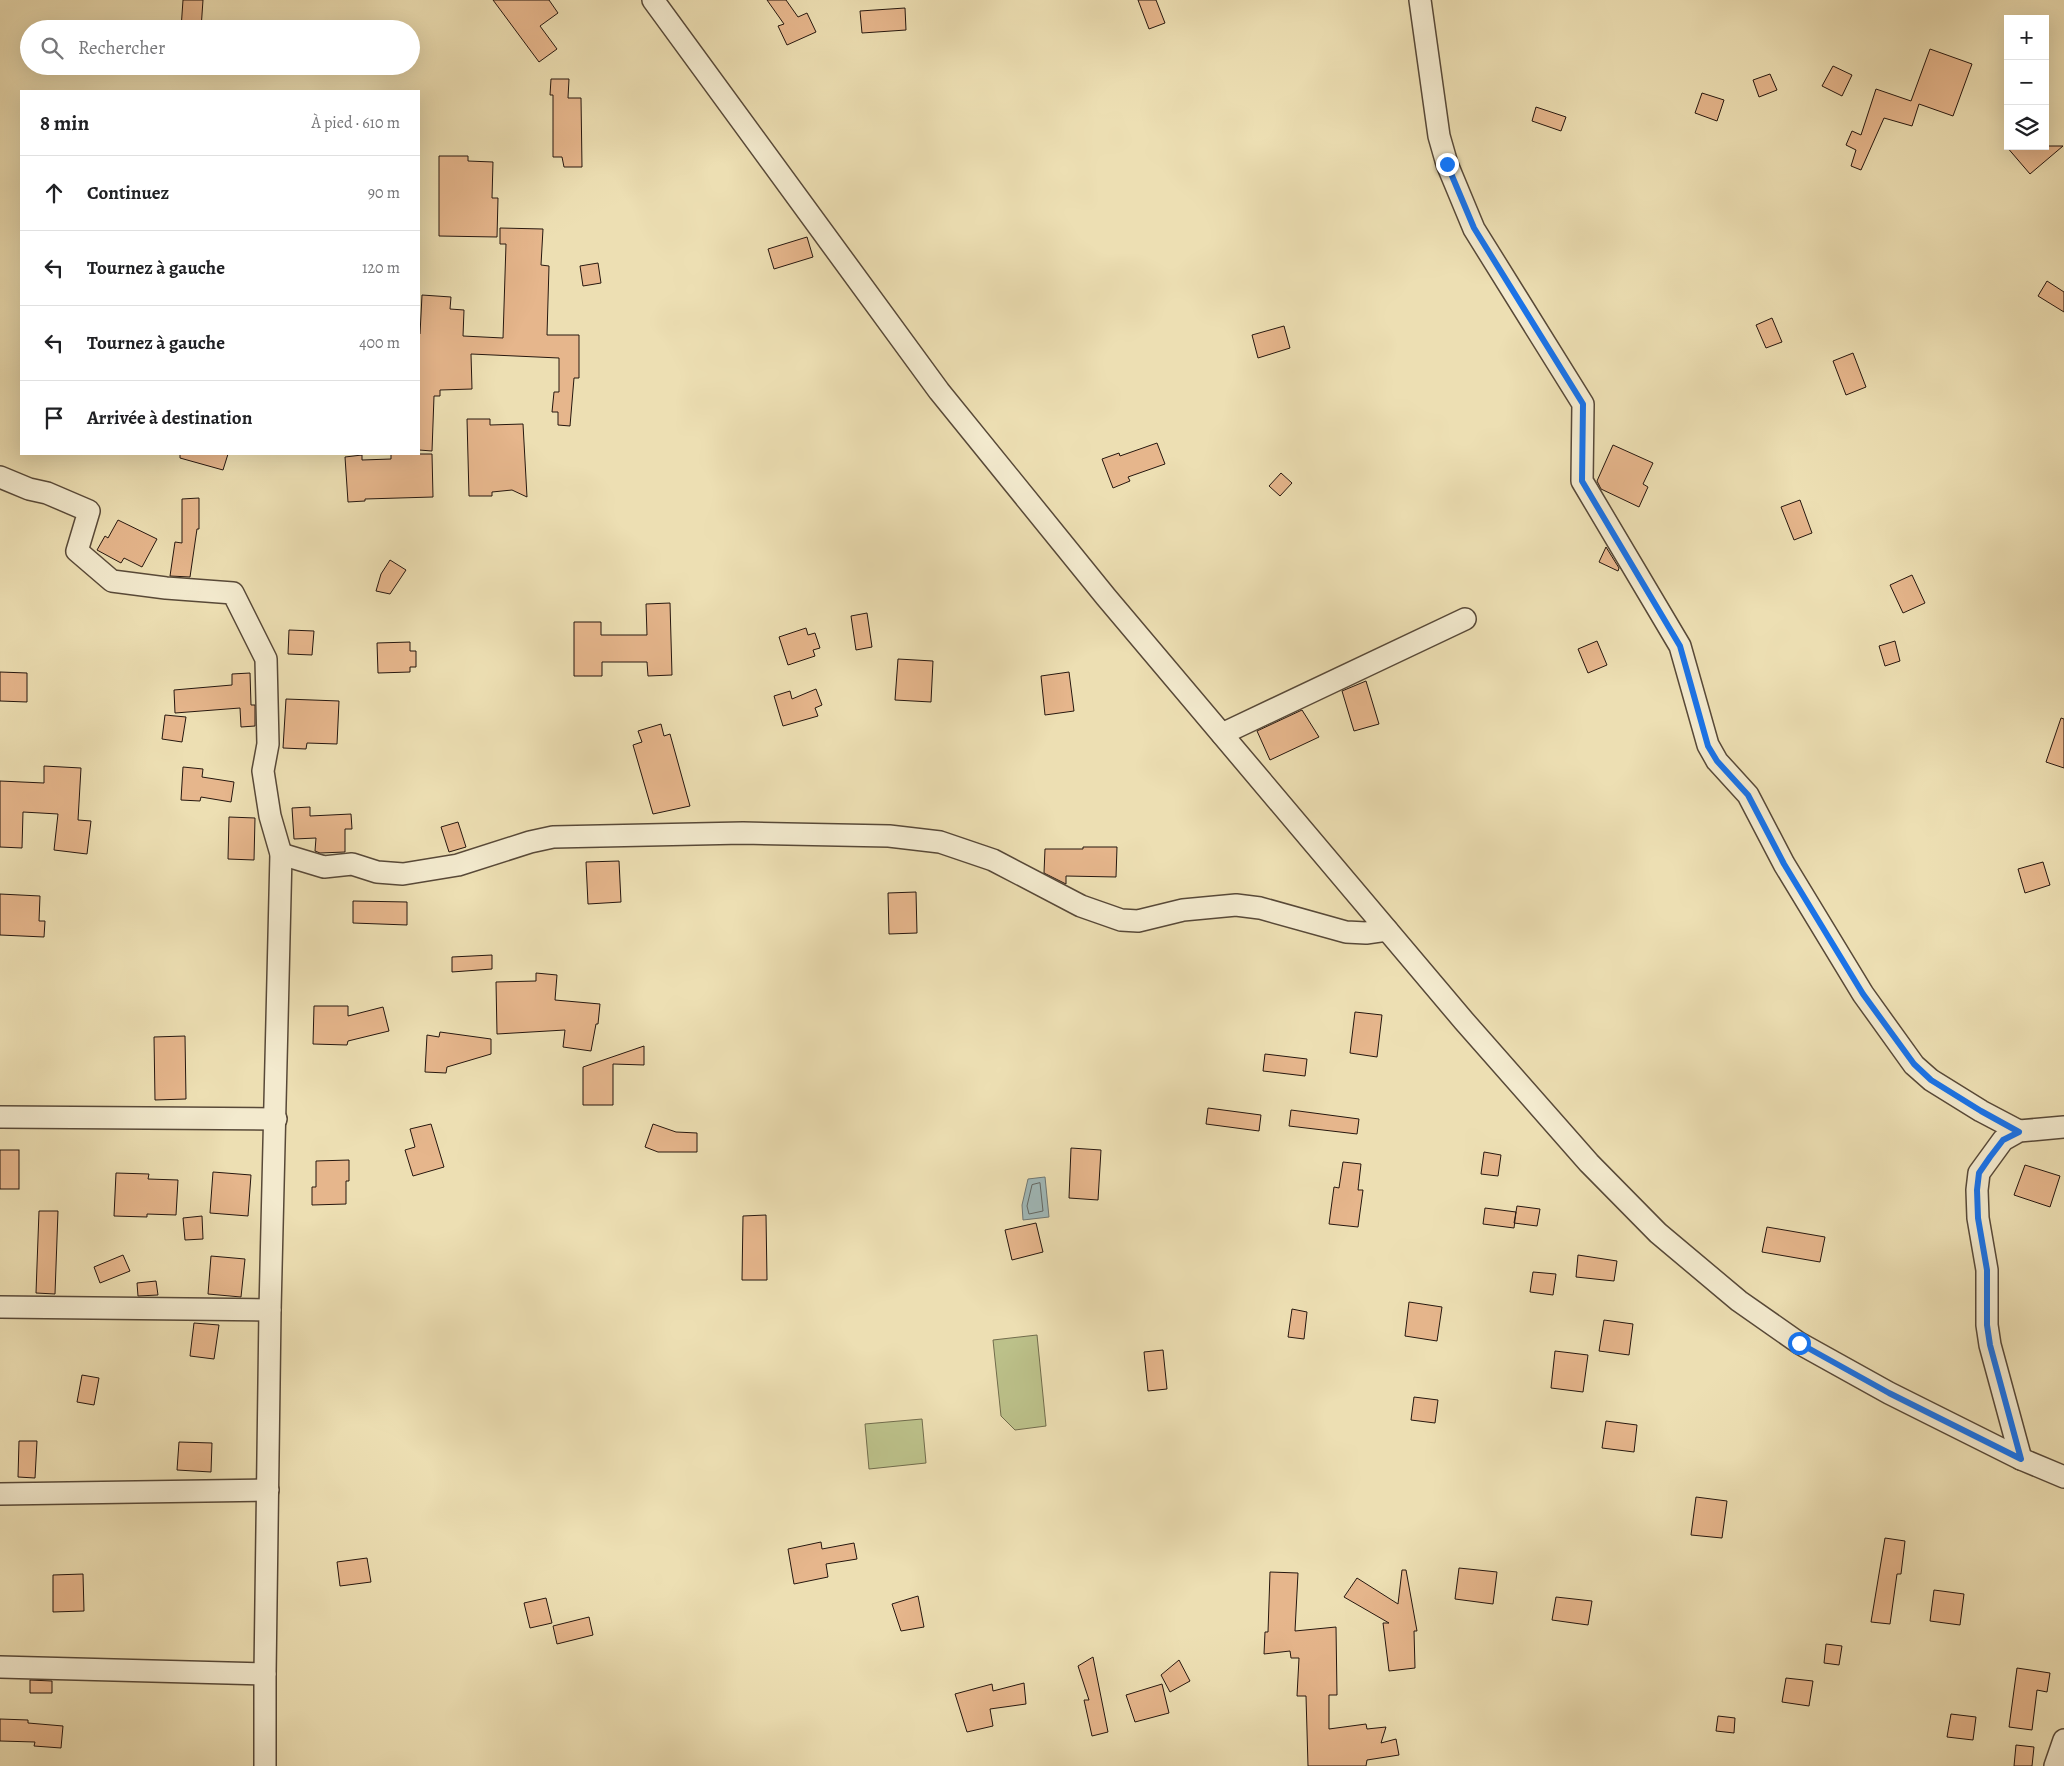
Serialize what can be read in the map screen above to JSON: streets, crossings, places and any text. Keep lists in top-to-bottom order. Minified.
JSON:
{"page":{"map_buttons":["+","−"],"search":"Rechercher","heading":["8 min","À pied · 610 m"],"list":[["Continuez","90 m"],["Tournez à gauche","120 m"],["Tournez à gauche","400 m"],"Arrivée à destination"]}}
